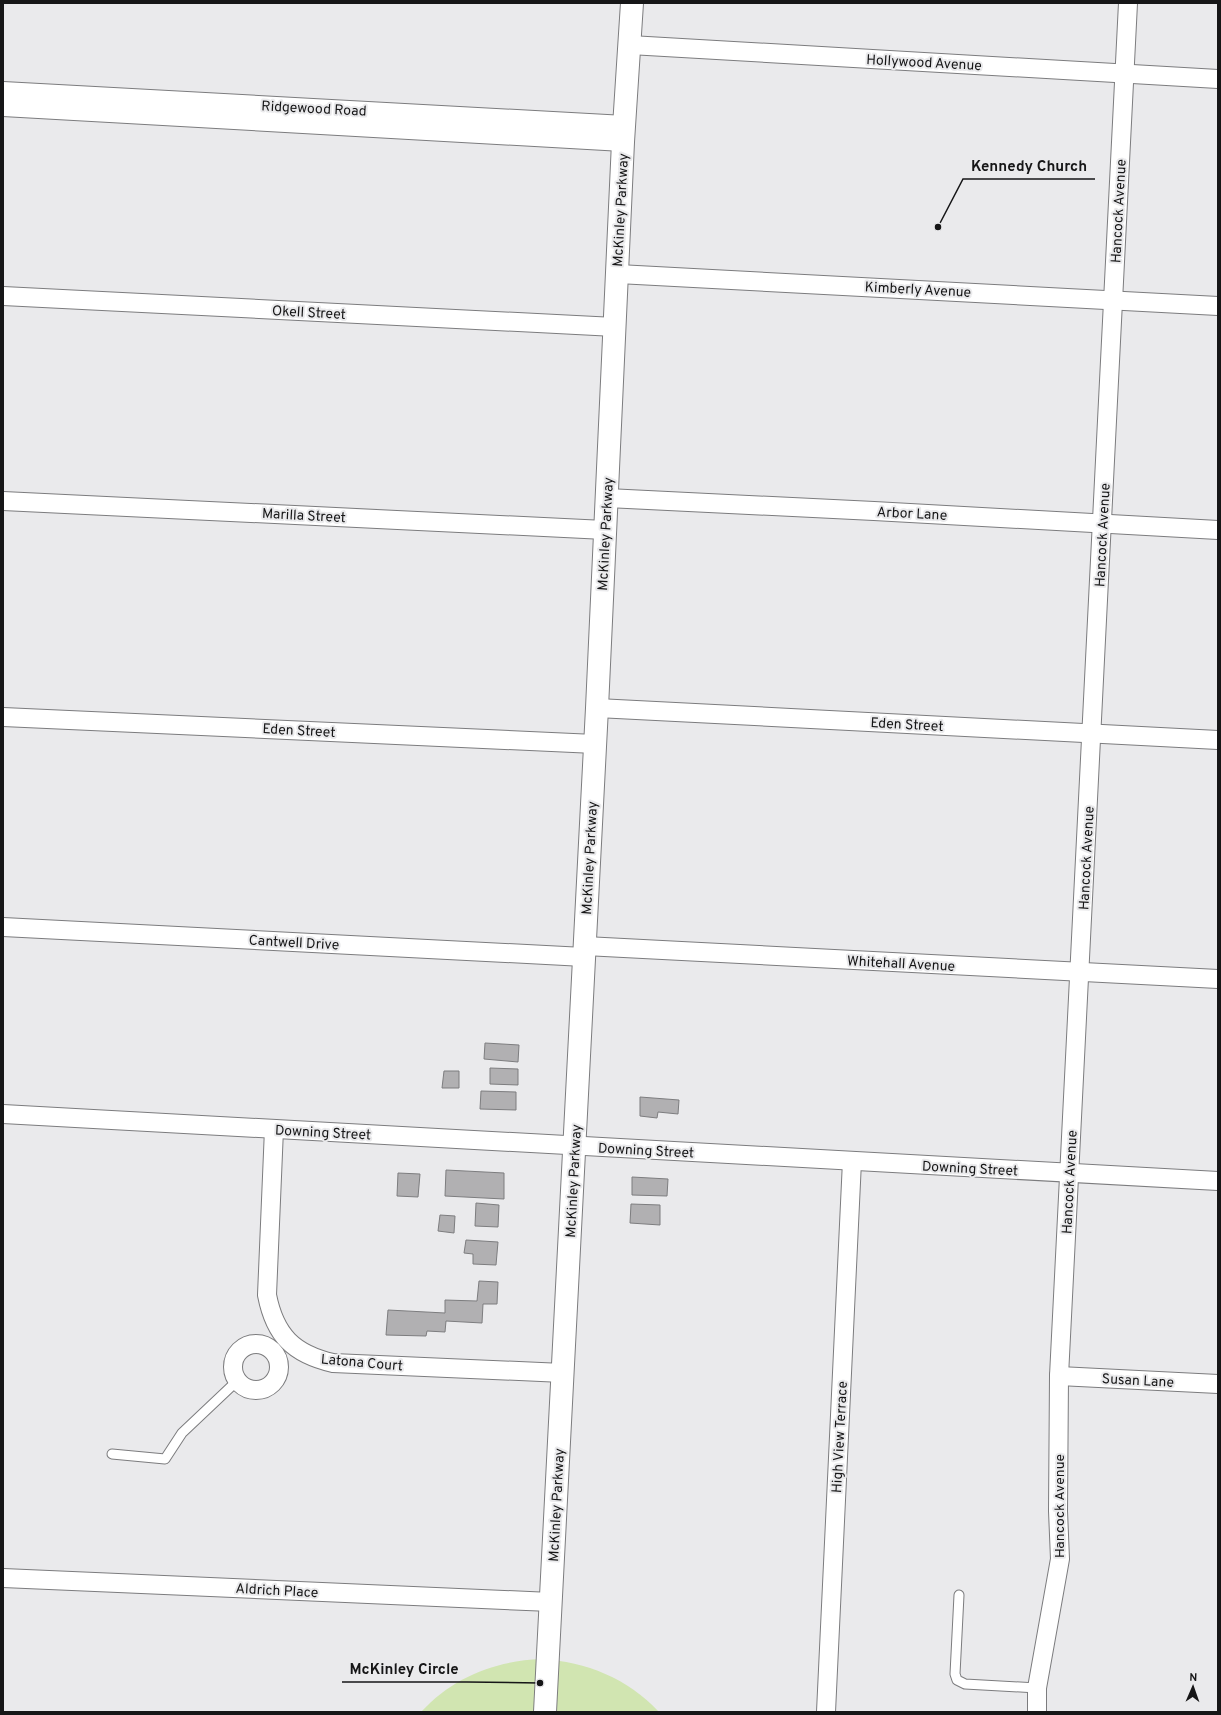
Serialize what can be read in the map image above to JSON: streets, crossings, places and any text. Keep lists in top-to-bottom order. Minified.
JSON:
{"streets":{"street":["Hollywood Avenue","Ridgewood Road","McKinley Parkway","Hancock Avenue","Kimberly Avenue","Okell Street","Arbor Lane","Marilla Street","Eden Street","Cantwell Drive","Whitehall Avenue","Downing Street","Latona Court","Susan Lane","High View Terrace","Aldrich Place"]},"crossings":[["Hollywood Avenue","McKinley Parkway"],["Hollywood Avenue","Hancock Avenue"],["Ridgewood Road","McKinley Parkway"],["McKinley Parkway","Kimberly Avenue"],["McKinley Parkway","Okell Street"],["McKinley Parkway","Arbor Lane"],["McKinley Parkway","Marilla Street"],["McKinley Parkway","Eden Street"],["McKinley Parkway","Cantwell Drive"],["McKinley Parkway","Whitehall Avenue"],["McKinley Parkway","Downing Street"],["McKinley Parkway","Latona Court"],["McKinley Parkway","Aldrich Place"],["Hancock Avenue","Kimberly Avenue"],["Hancock Avenue","Arbor Lane"],["Hancock Avenue","Eden Street"],["Hancock Avenue","Whitehall Avenue"],["Hancock Avenue","Downing Street"],["Hancock Avenue","Susan Lane"],["Cantwell Drive","Whitehall Avenue"],["Downing Street","Latona Court"],["Downing Street","High View Terrace"]],"places":["Kennedy Church","McKinley Circle"],"north":"top"}
